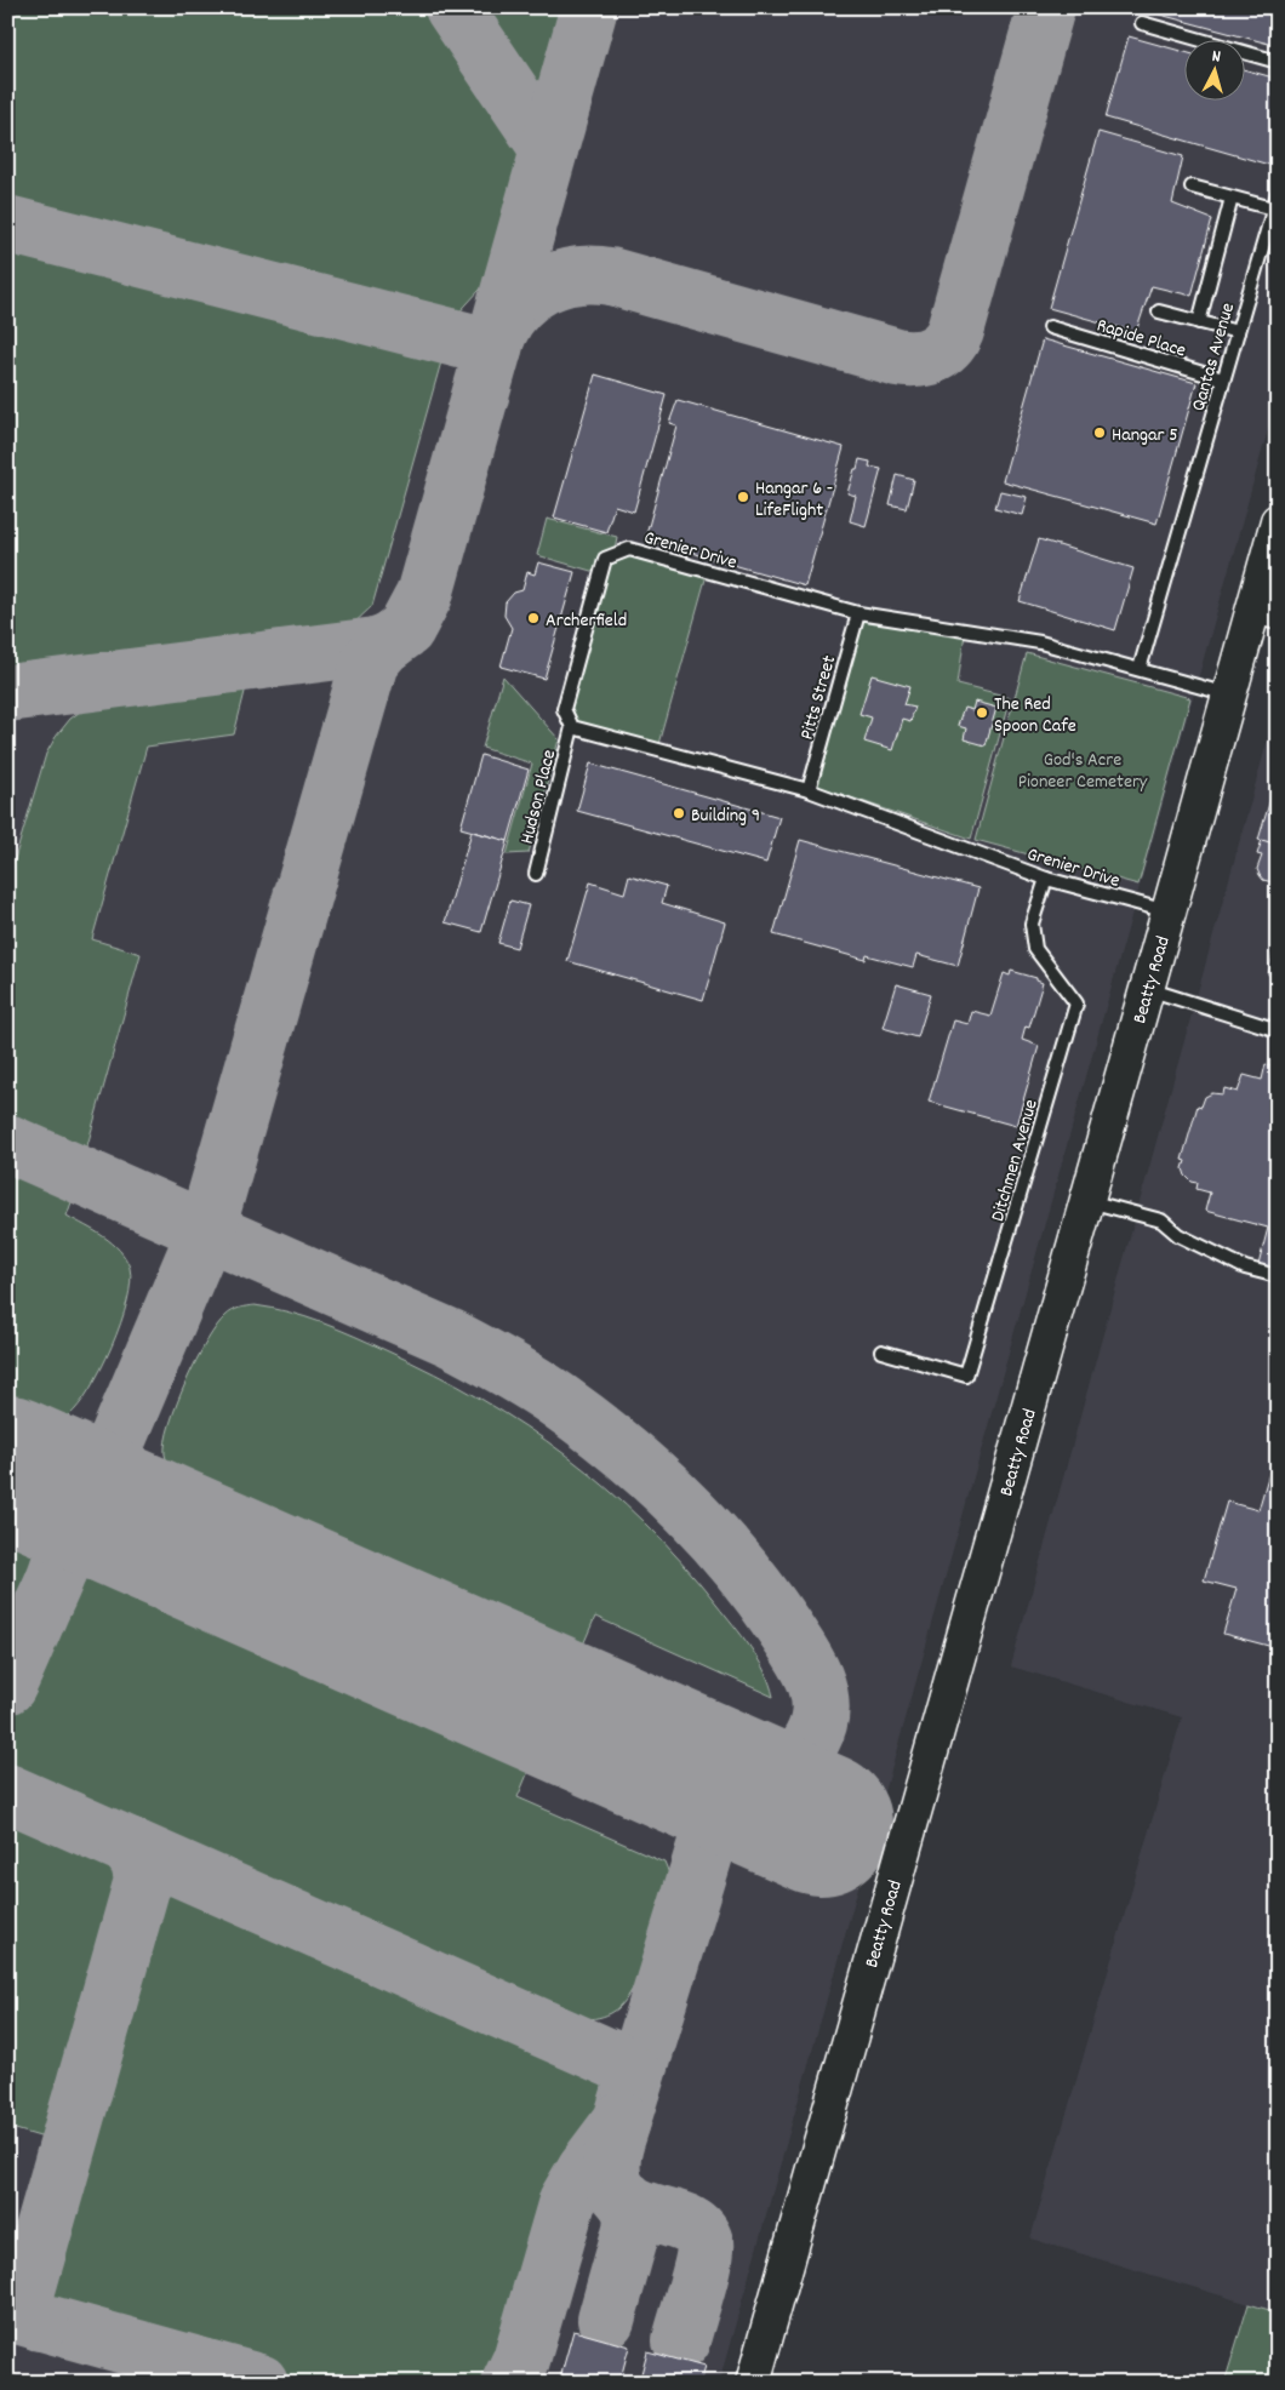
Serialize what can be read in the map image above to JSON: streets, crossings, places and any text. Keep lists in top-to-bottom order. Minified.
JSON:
{"streets":{"main road":["Beatty Road"],"lane":["Rapide Place","Qantas Avenue","Grenier Drive","Pitts Street","Hudson Place","Ditchmen Avenue"]},"crossings":[["Rapide Place","Qantas Avenue"],["Qantas Avenue","Grenier Drive"],["Grenier Drive","Pitts Street"],["Grenier Drive","Hudson Place"],["Grenier Drive","Beatty Road"],["Grenier Drive","Ditchmen Avenue"]],"parks":["God's Acre Pioneer Cemetery"],"places":["Hangar 5","Hangar 6 - LifeFlight","Archerfield","The Red Spoon Cafe","Building 9"],"north":"top"}
